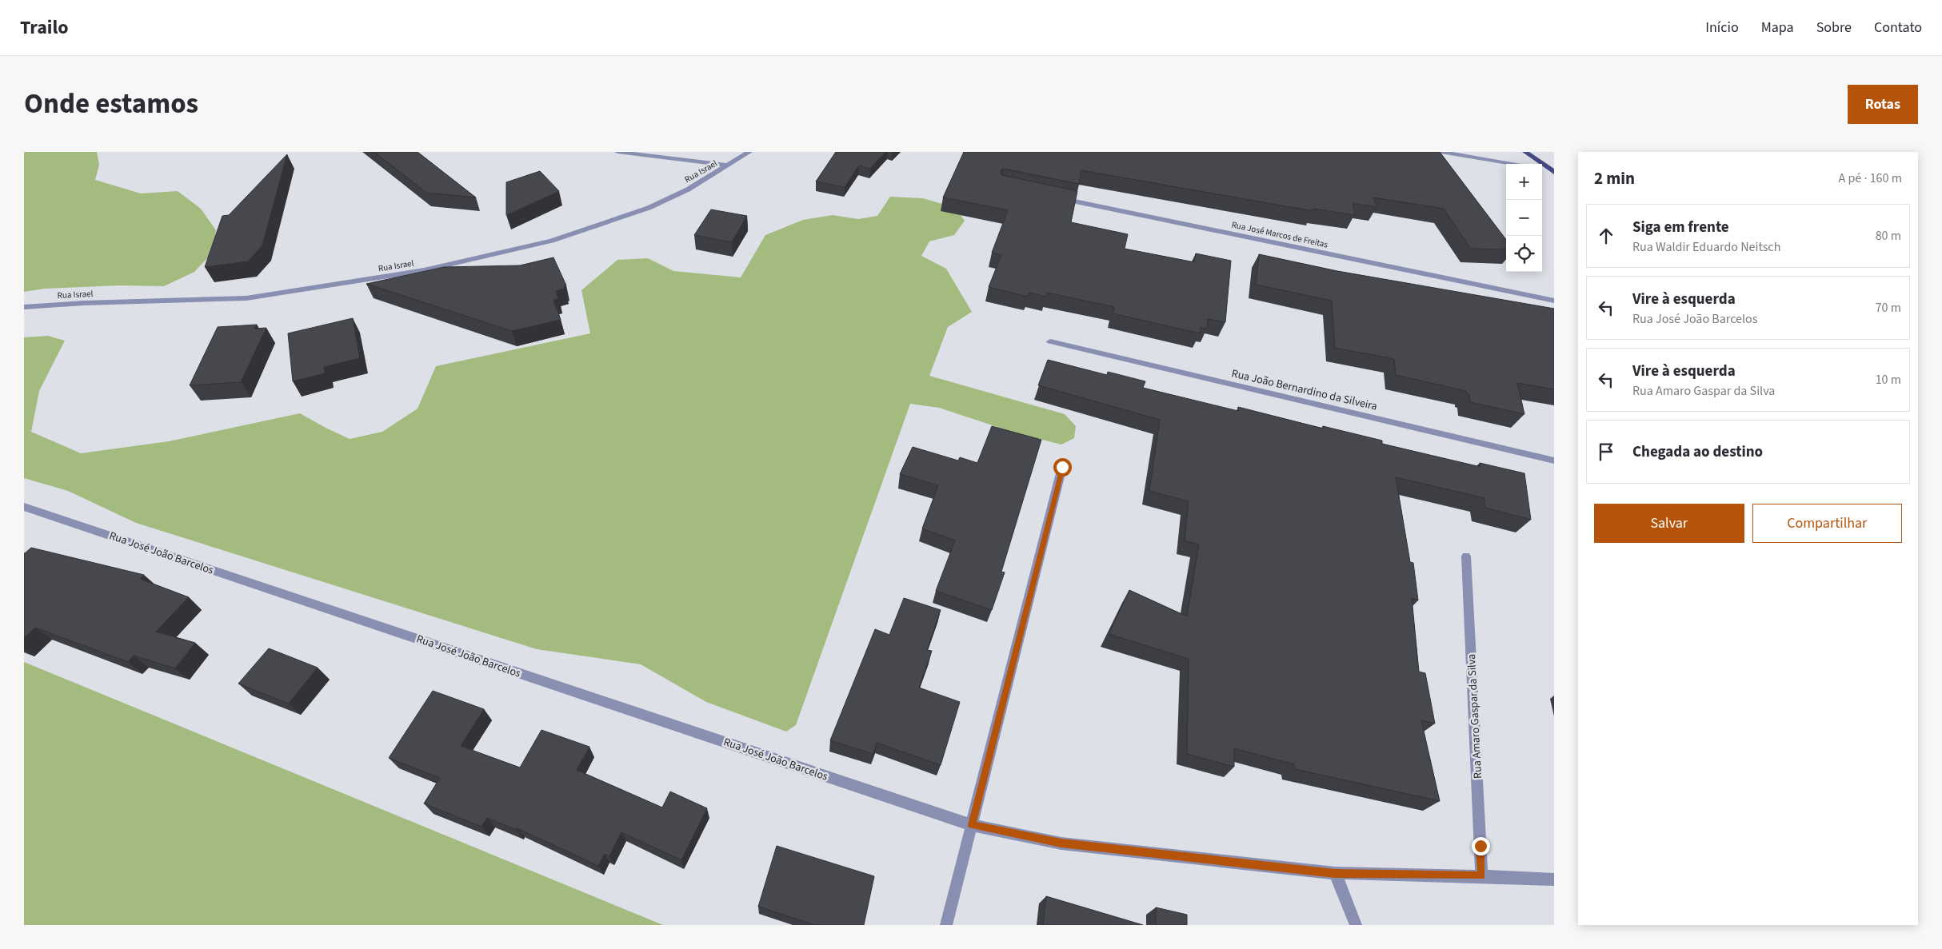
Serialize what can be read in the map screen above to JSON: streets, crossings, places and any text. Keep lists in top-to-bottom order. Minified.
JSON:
{"streets":{"street":["Rua Israel","Rua José Marcos de Freitas","Rua João Bernardino da Silveira","Rua José João Barcelos","Rua Amaro Gaspar da Silva"]},"crossings":[["Rua José João Barcelos","Rua Amaro Gaspar da Silva"]],"page":{"header":"Trailo","nav":["Início","Mapa","Sobre","Contato"],"title":"Onde estamos","buttons":["Rotas",["Salvar","Compartilhar"]],"heading":["2 min","A pé · 160 m"],"map_buttons":["+","−"],"list":[["Siga em frente","Rua Waldir Eduardo Neitsch","80 m"],["Vire à esquerda","Rua José João Barcelos","70 m"],["Vire à esquerda","Rua Amaro Gaspar da Silva","10 m"],"Chegada ao destino"]}}
